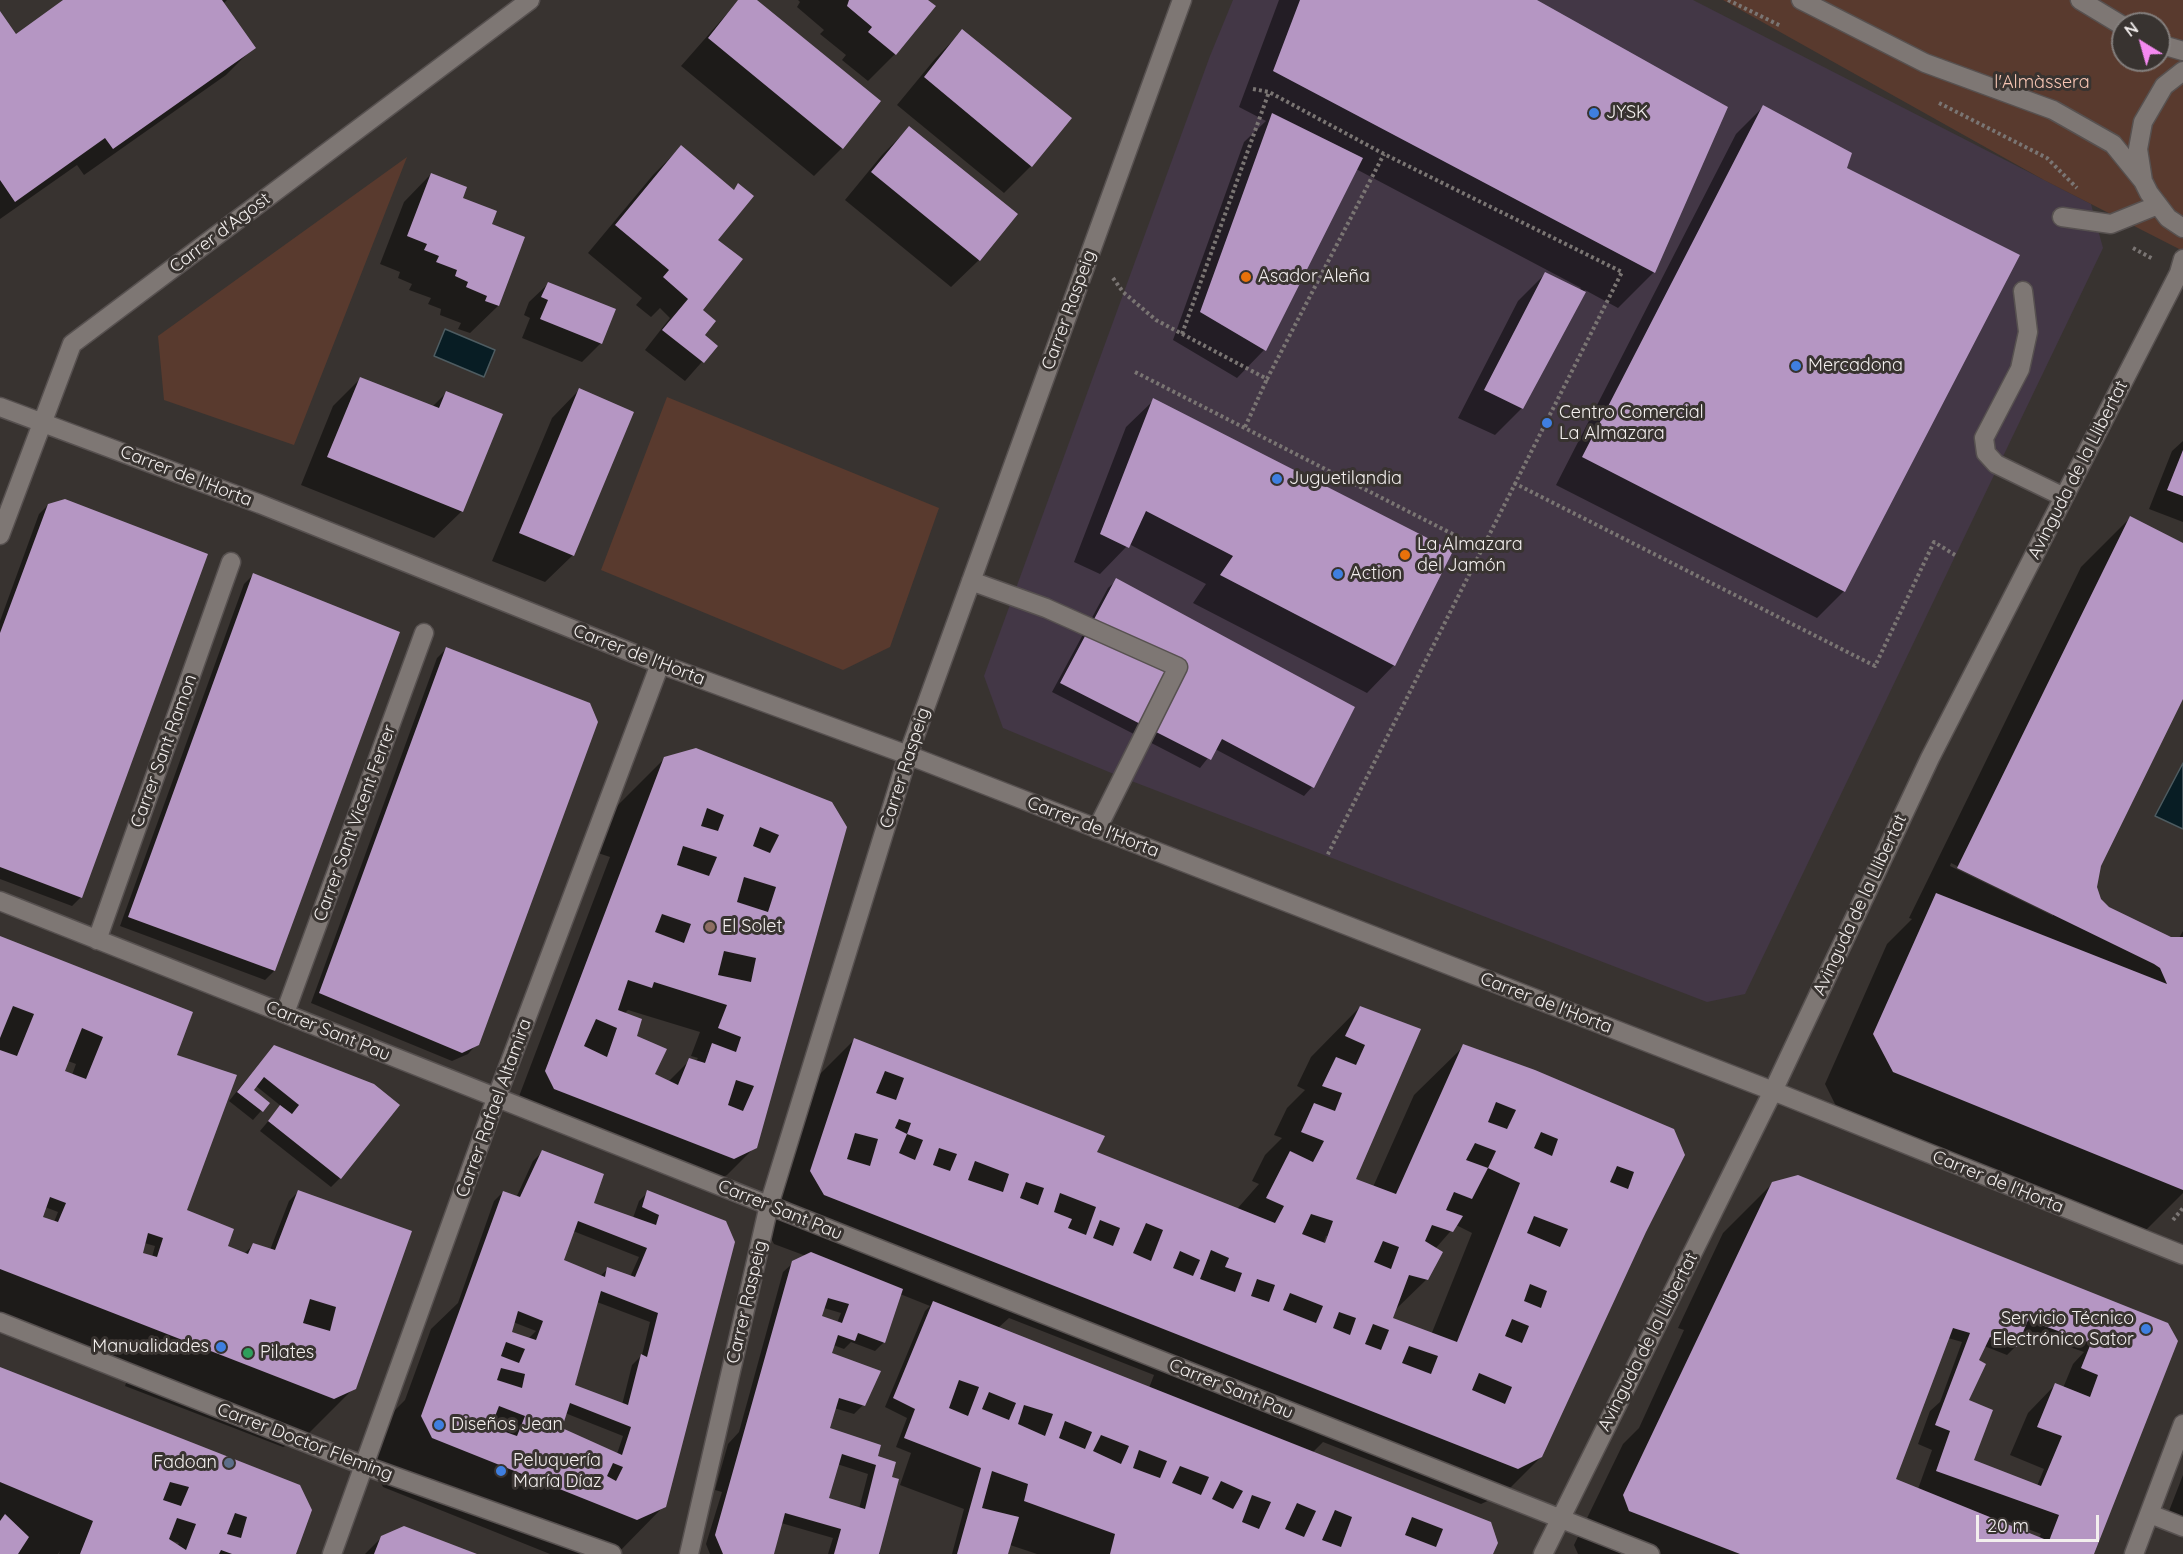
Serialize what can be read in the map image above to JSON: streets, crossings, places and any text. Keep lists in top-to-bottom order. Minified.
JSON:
{"streets":{"street":["Carrer d'Agost","Carrer Raspeig","Avinguda de la Llibertat","Carrer de l'Horta","Carrer Sant Ramon","Carrer Sant Vicent Ferrer","Carrer Sant Pau","Carrer Rafael Altamira","Carrer Doctor Fleming"]},"crossings":[["Carrer d'Agost","Carrer de l'Horta"],["Carrer Raspeig","Carrer de l'Horta"],["Carrer Raspeig","Carrer Sant Pau"],["Avinguda de la Llibertat","Carrer de l'Horta"],["Avinguda de la Llibertat","Carrer Sant Pau"],["Carrer de l'Horta","Carrer Rafael Altamira"],["Carrer Sant Ramon","Carrer Sant Pau"],["Carrer Sant Vicent Ferrer","Carrer Sant Pau"],["Carrer Sant Pau","Carrer Rafael Altamira"],["Carrer Rafael Altamira","Carrer Doctor Fleming"]],"parks":["l'Almàssera"],"places":["JYSK","Asador Aleña","Mercadona","Centro Comercial La Almazara","Juguetilandia","La Almazara del Jamón","Action","El Solet","Servicio Técnico Electrónico Sator","Manualidades","Pilates","Diseños Jean","Fadoan","Peluquería María Díaz"],"scale_bar":"20 m","north":"top left"}
